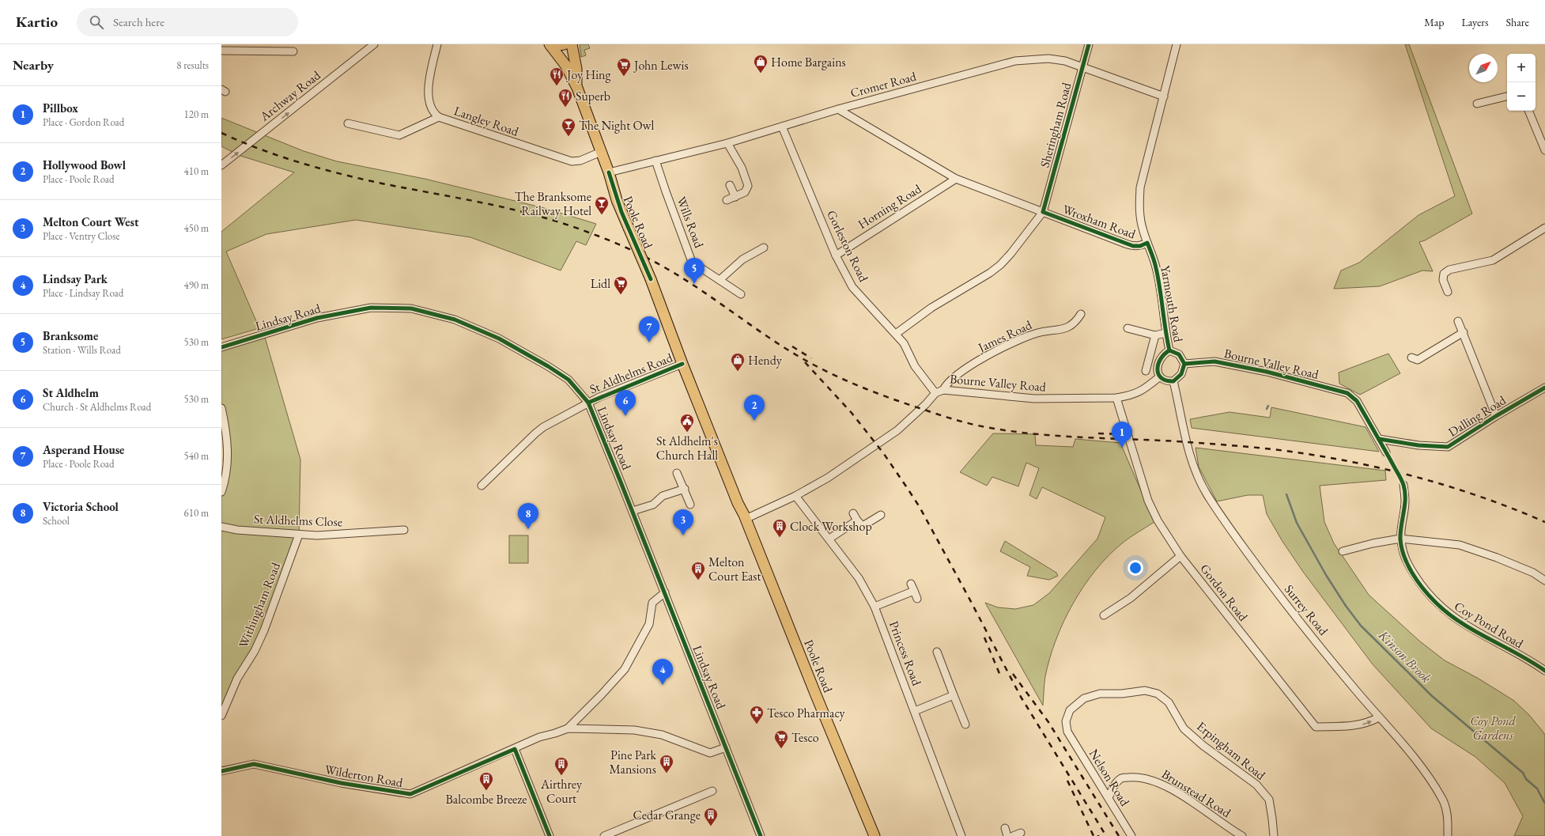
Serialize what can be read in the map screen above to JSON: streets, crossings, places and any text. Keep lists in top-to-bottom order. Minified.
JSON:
{"streets":{"highway":["Poole Road"],"street":["Cromer Road","Archway Road","Langley Road","Sheringham Road","Horning Road","Wroxham Road","Wills Road","Gorleston Road","Yarmouth Road","Lindsay Road","James Road","Bourne Valley Road","St Aldhelms Road","Dalling Road","St Aldhelms Close","Gordon Road","Withingham Road","Surrey Road","Coy Pond Road","Princess Road","Erpingham Road","Wilderton Road","Nelson Road","Brunstead Road"]},"crossings":[["Cromer Road","Sheringham Road"],["Cromer Road","Wroxham Road"],["Cromer Road","Poole Road"],["Cromer Road","Wills Road"],["Cromer Road","Gorleston Road"],["Cromer Road","Yarmouth Road"],["Langley Road","Poole Road"],["Sheringham Road","Wroxham Road"],["Sheringham Road","Gorleston Road"],["Horning Road","Wroxham Road"],["Horning Road","Gorleston Road"],["Wroxham Road","Yarmouth Road"],["Poole Road","Bourne Valley Road"],["Poole Road","St Aldhelms Road"],["Gorleston Road","Bourne Valley Road"],["Yarmouth Road","Bourne Valley Road"],["Yarmouth Road","Surrey Road"],["Lindsay Road","St Aldhelms Road"],["Lindsay Road","Wilderton Road"],["James Road","Bourne Valley Road"],["Bourne Valley Road","Dalling Road"],["Bourne Valley Road","Gordon Road"],["Bourne Valley Road","Surrey Road"],["Bourne Valley Road","Princess Road"],["St Aldhelms Close","Withingham Road"],["Gordon Road","Surrey Road"],["Erpingham Road","Nelson Road"],["Nelson Road","Brunstead Road"]],"one_way":["Archway Road","Gordon Road"],"water":["Kinson Brook"],"parks":["Coy Pond Gardens"],"places":{"shop":["Home Bargains","Hendy"],"supermarket":["John Lewis","Lidl","Tesco"],"restaurant":["Joy Hing","Superb"],"bar":["The Night Owl","The Branksome Railway Hotel"],"public building":["St Aldhelm's Church Hall"],"building":["Clock Workshop","Melton Court East","Pine Park Mansions","Airthrey Court","Balcombe Breeze","Cedar Grange"],"pharmacy":["Tesco Pharmacy"]},"north":"top right","page":{"header":"Kartio","search":"Search here","nav":["Map","Layers","Share"],"heading":["Nearby","8 results"],"map_buttons":["+","−"],"list":[{"mark":"1","name":"Pillbox","note":"Place · Gordon Road","value":"120 m"},{"mark":"2","name":"Hollywood Bowl","note":"Place · Poole Road","value":"410 m"},{"mark":"3","name":"Melton Court West","note":"Place · Ventry Close","value":"450 m"},{"mark":"4","name":"Lindsay Park","note":"Place · Lindsay Road","value":"490 m"},{"mark":"5","name":"Branksome","note":"Station · Wills Road","value":"530 m"},{"mark":"6","name":"St Aldhelm","note":"Church · St Aldhelms Road","value":"530 m"},{"mark":"7","name":"Asperand House","note":"Place · Poole Road","value":"540 m"},{"mark":"8","name":"Victoria School","note":"School","value":"610 m"}],"pins":["5","7","6","2","1","8","3","4"]}}
